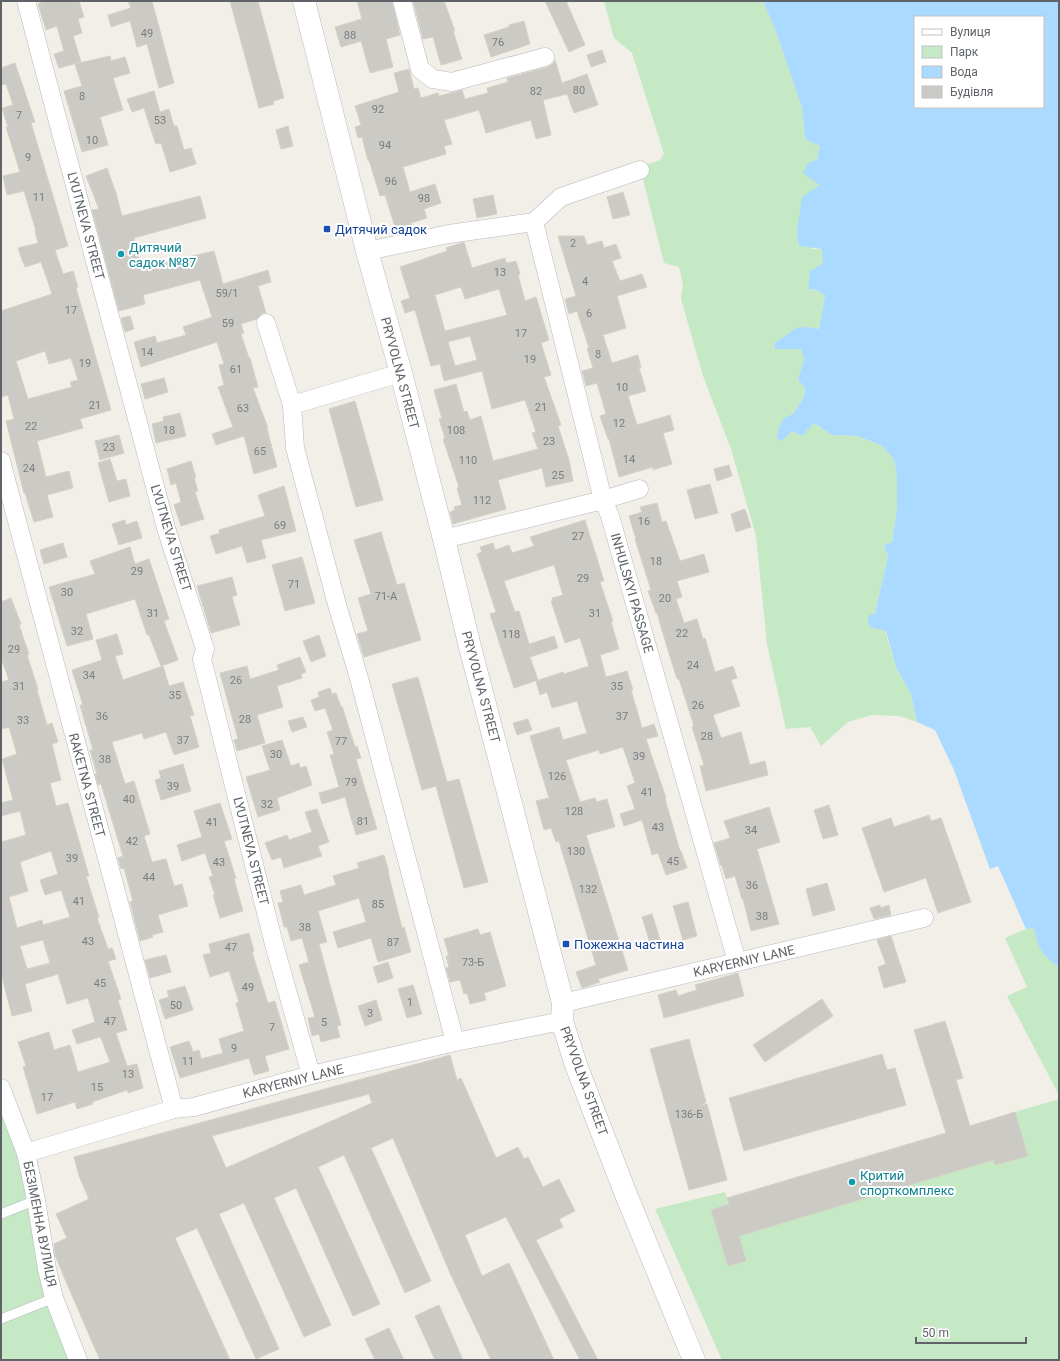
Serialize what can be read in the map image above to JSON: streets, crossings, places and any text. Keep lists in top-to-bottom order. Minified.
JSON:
{"streets":{"street":["LYUTNEVA STREET","PRYVOLNA STREET","INHULSKYI PASSAGE","RAKETNA STREET","KARYERNIY LANE","БЕЗІМЕННА ВУЛИЦЯ"]},"crossings":[["LYUTNEVA STREET","KARYERNIY LANE"],["PRYVOLNA STREET","KARYERNIY LANE"],["INHULSKYI PASSAGE","KARYERNIY LANE"],["RAKETNA STREET","KARYERNIY LANE"],["KARYERNIY LANE","БЕЗІМЕННА ВУЛИЦЯ"]],"places":{"transit":["Дитячий садок","Пожежна частина"],"other":["Дитячий садок №87","Критий спорткомплекс"]},"house_numbers":["49","88","76","80","82","8","92","7","53","10","94","9","96","11","98","2","13","4","59/1","17","6","59","17","14","8","19","19","61","10","21","21","63","12","22","18","108","23","23","65","14","110","24","25","112","16","69","27","18","29","29","71","30","71-А","20","31","31","32","22","118","29","24","34","26","31","35","35","26","36","37","28","33","28","37","77","30","39","38","126","79","39","41","40","32","128","81","41","43","34","42","130","39","45","43","44","36","132","41","85","38","38","43","87","47","73-Б","45","49","1","50","3","47","5","7","9","11","13","15","17","136-Б"],"legend":["Вулиця","Парк","Вода","Будівля"],"scale_bar":"50 m"}
